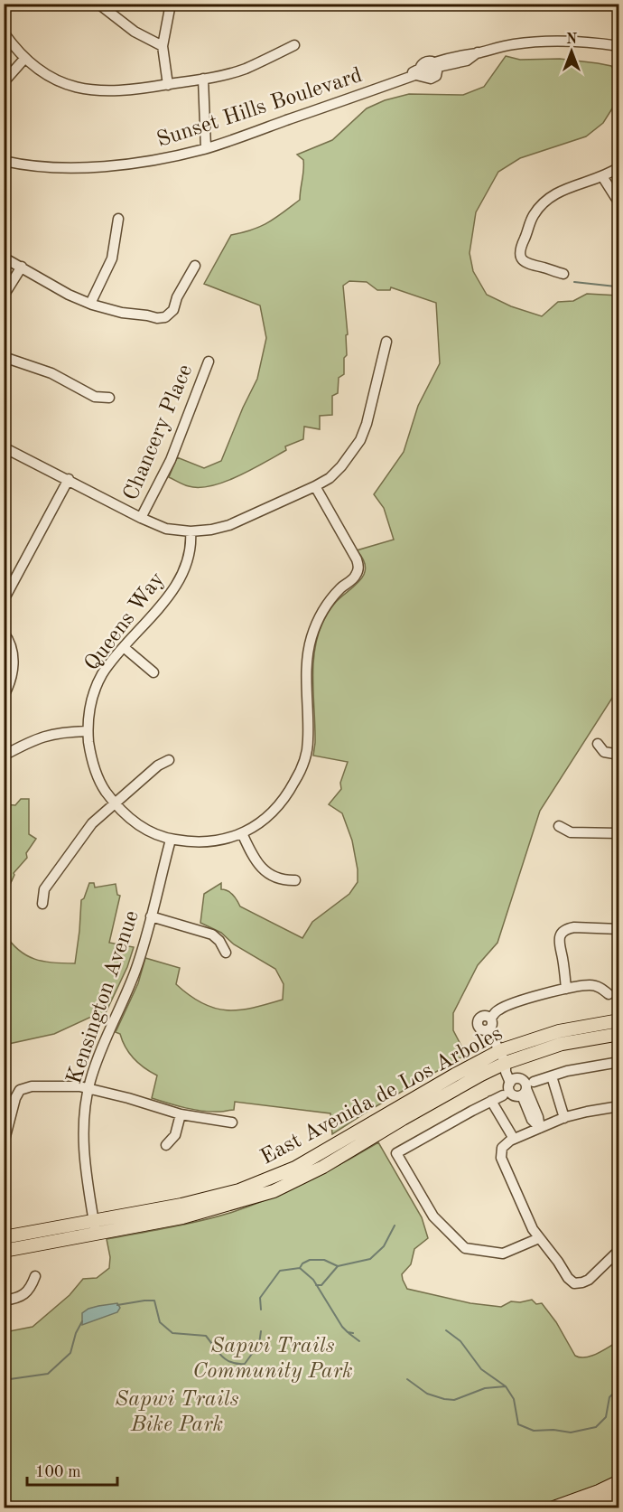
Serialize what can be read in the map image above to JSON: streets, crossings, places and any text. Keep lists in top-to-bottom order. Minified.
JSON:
{"streets":{"main road":["East Avenida de Los Arboles"],"street":["Sunset Hills Boulevard","Chancery Place","Queens Way","Kensington Avenue"]},"crossings":[["Queens Way","Kensington Avenue"],["Kensington Avenue","East Avenida de Los Arboles"]],"parks":["Sapwi Trails Community Park","Sapwi Trails Bike Park"],"scale_bar":"100 m","north":"top"}
